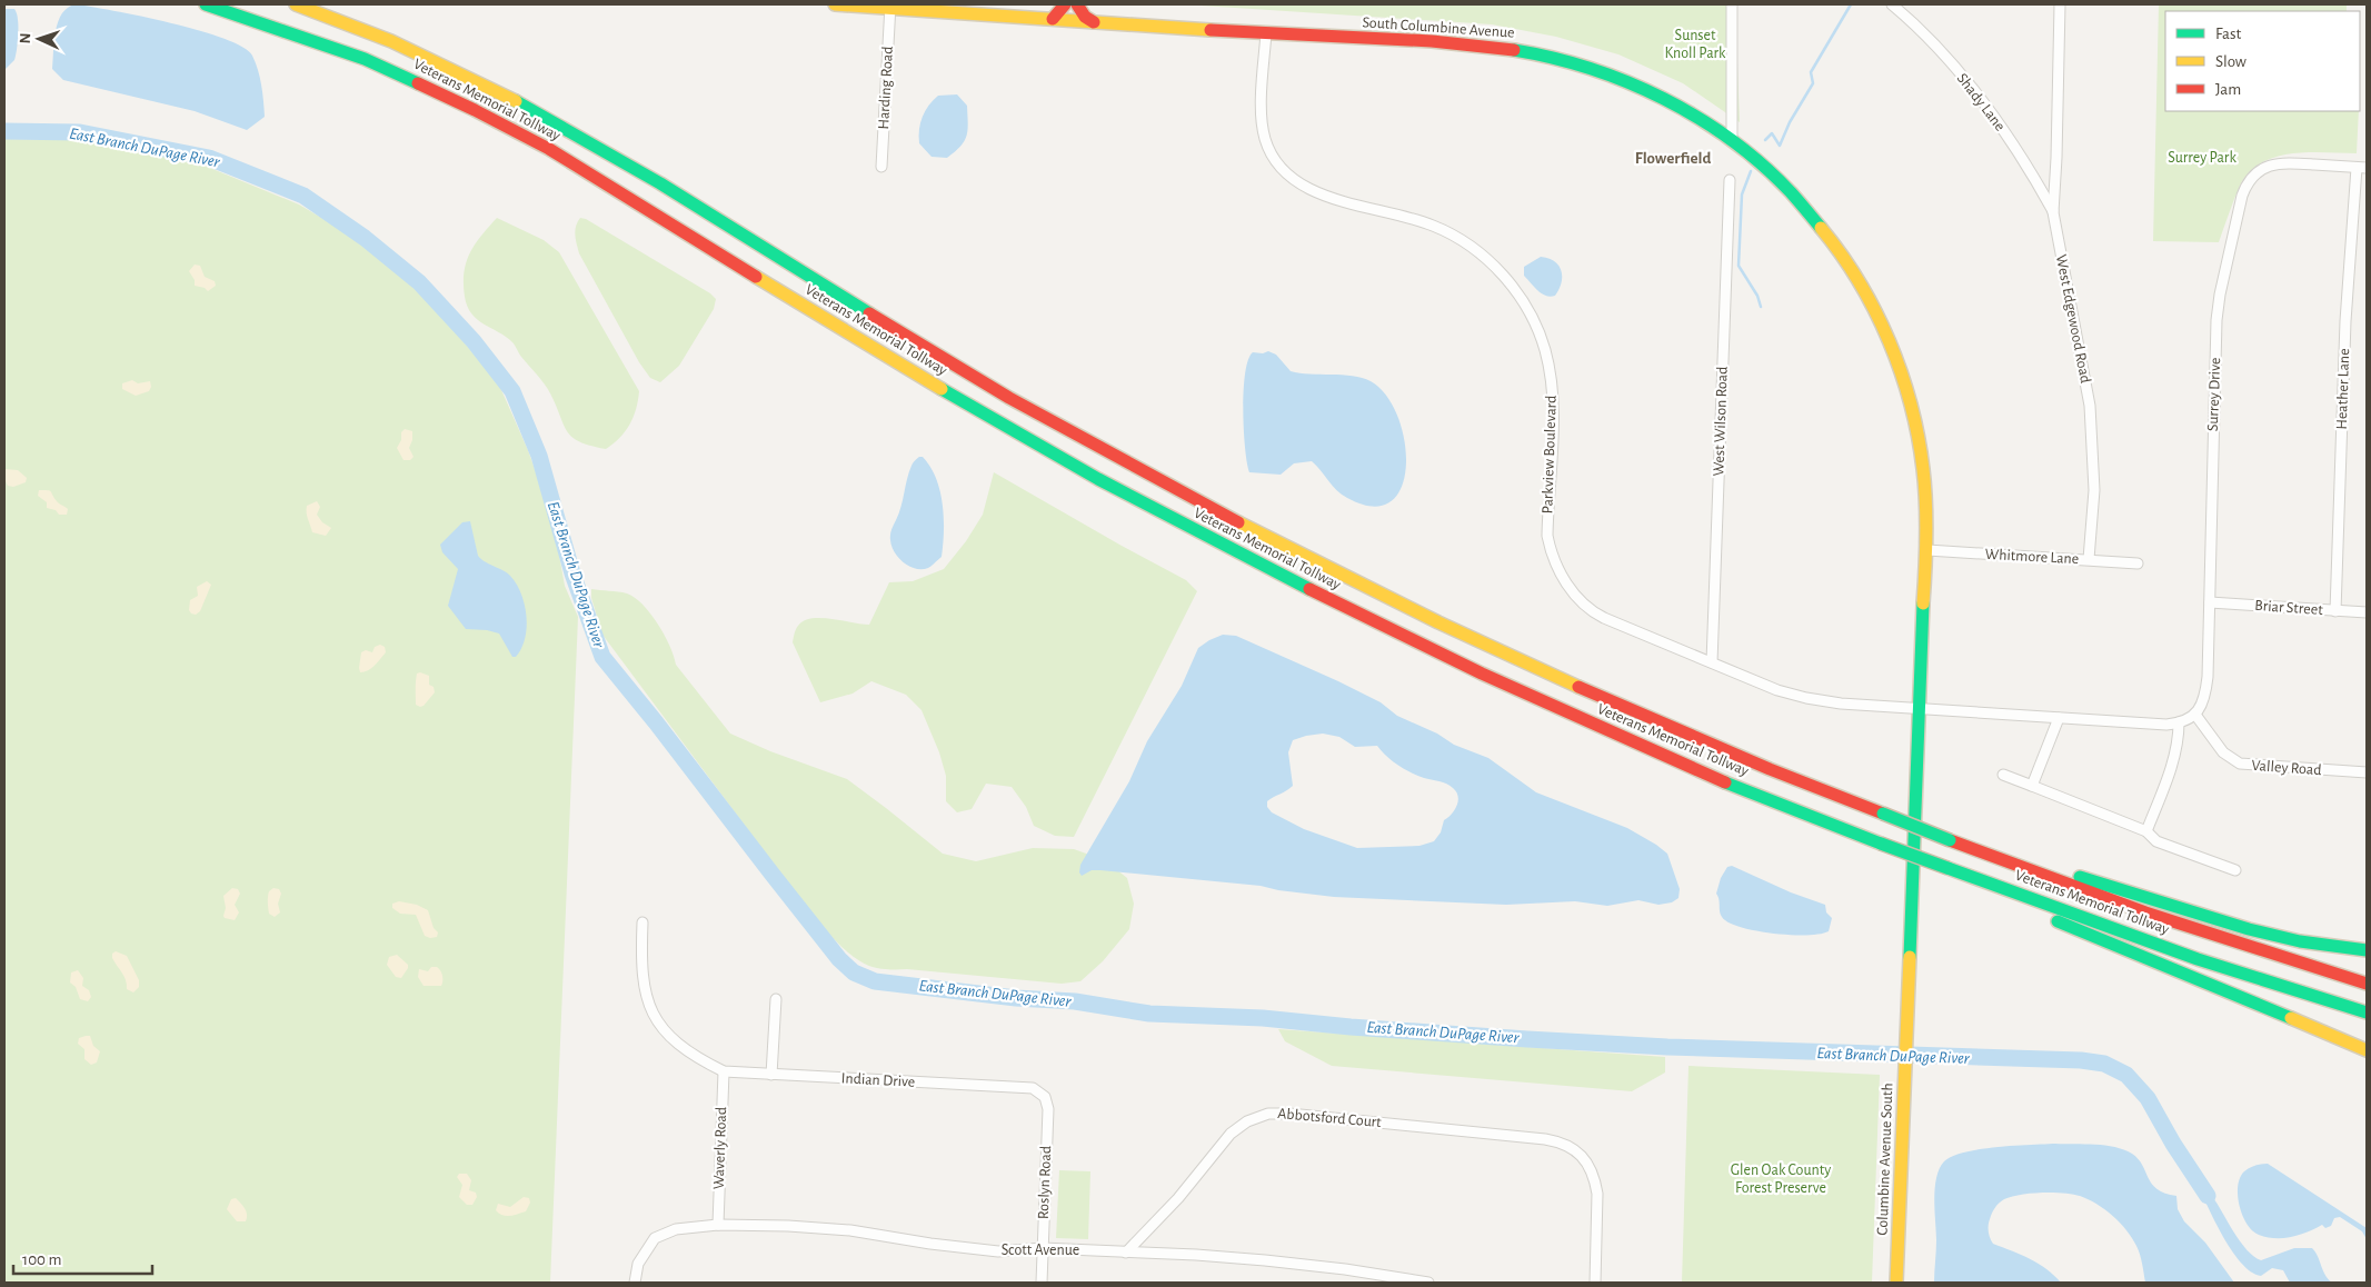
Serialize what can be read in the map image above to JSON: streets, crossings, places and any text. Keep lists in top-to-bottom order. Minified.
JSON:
{"streets":{"main road":["South Columbine Avenue","Veterans Memorial Tollway","Columbine Avenue South"],"street":["Harding Road","Shady Lane","West Edgewood Road","Heather Lane","Surrey Drive","West Wilson Road","Parkview Boulevard","Whitmore Lane","Briar Street","Valley Road","Indian Drive","Abbotsford Court","Waverly Road","Roslyn Road","Scott Avenue"]},"crossings":[["South Columbine Avenue","Harding Road"],["South Columbine Avenue","Parkview Boulevard"],["South Columbine Avenue","Whitmore Lane"],["South Columbine Avenue","Columbine Avenue South"],["Shady Lane","West Edgewood Road"],["West Edgewood Road","Whitmore Lane"],["Heather Lane","Surrey Drive"],["Heather Lane","Briar Street"],["Surrey Drive","Briar Street"],["Surrey Drive","Valley Road"],["West Wilson Road","Parkview Boulevard"],["Parkview Boulevard","Columbine Avenue South"],["Indian Drive","Waverly Road"],["Indian Drive","Roslyn Road"],["Abbotsford Court","Scott Avenue"],["Waverly Road","Scott Avenue"],["Roslyn Road","Scott Avenue"]],"districts":["Flowerfield"],"water":["East Branch DuPage River"],"parks":["Sunset Knoll Park","Surrey Park","Glen Oak County Forest Preserve"],"legend":["Fast","Slow","Jam"],"scale_bar":"100 m","north":"left"}
